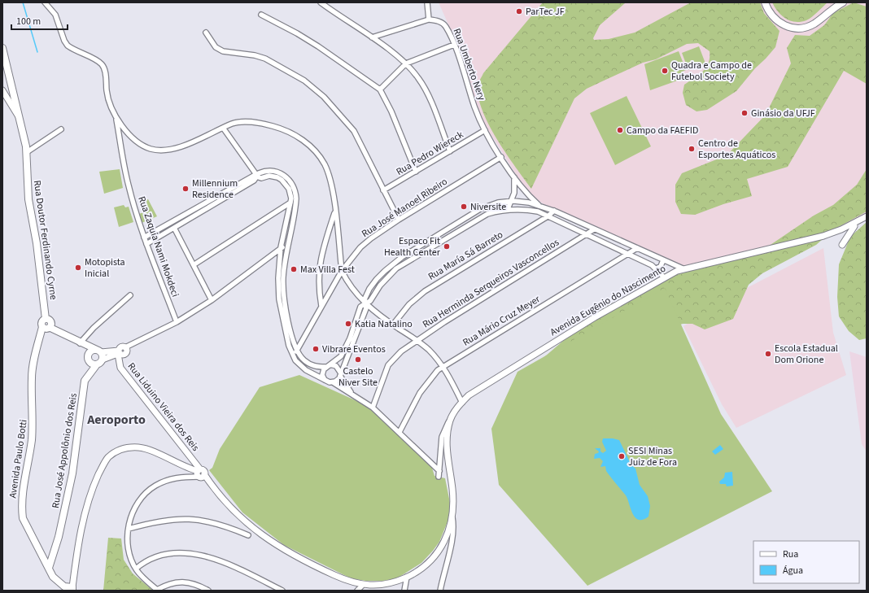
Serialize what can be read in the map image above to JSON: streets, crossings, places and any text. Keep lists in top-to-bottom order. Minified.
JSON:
{"streets":{"main road":["Rua Doutor Ferdinando Cyrne","Rua José Appolônio dos Reis","Avenida Paulo Botti"],"street":["Rua Umberto Nery","Rua Pedro Wiereck","Rua José Manoel Ribeiro","Rua Zaquia Nami Mokdeci","Rua María Sá Barreto","Rua Herminda Serqueiros Vasconcellos","Avenida Eugênio do Nascimento","Rua Mário Cruz Meyer","Rua Liduino Vieira dos Reis"]},"crossings":[["Rua Umberto Nery","Rua Pedro Wiereck"],["Rua Umberto Nery","Rua José Manoel Ribeiro"],["Rua Doutor Ferdinando Cyrne","Avenida Paulo Botti"],["Avenida Eugênio do Nascimento","Rua Liduino Vieira dos Reis"],["Rua José Appolônio dos Reis","Avenida Paulo Botti"]],"districts":["Aeroporto"],"places":["ParTec JF","Quadra e Campo de Futebol Society","Ginásio da UFJF","Campo da FAEFID","Centro de Esportes Aquáticos","Millennium Residence","Niversite","Espaco Fit Health Center","Motopista Inicial","Max Villa Fest","Katia Natalino","Vibrare Eventos","Escola Estadual Dom Orione","Castelo Niver Site","SESI Minas Juiz de Fora"],"legend":["Rua","Água"],"scale_bar":"100 m"}
